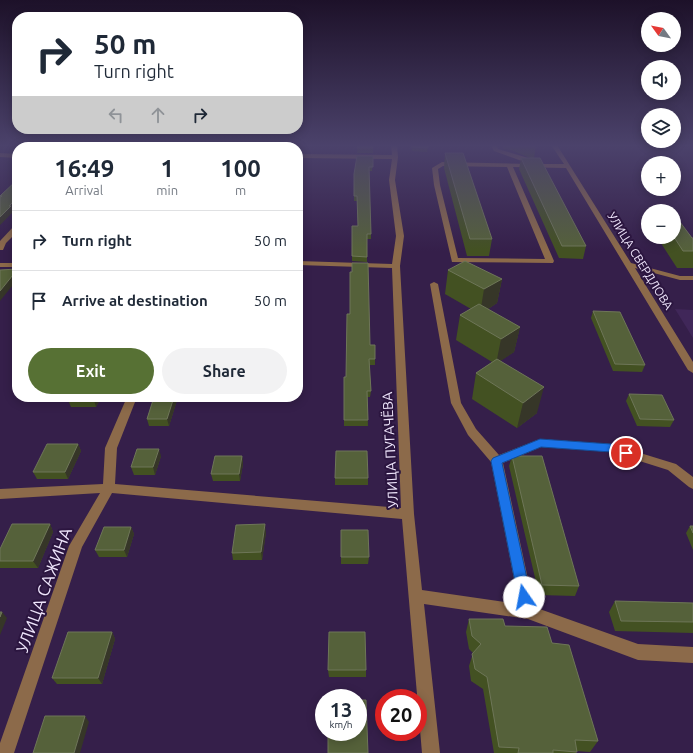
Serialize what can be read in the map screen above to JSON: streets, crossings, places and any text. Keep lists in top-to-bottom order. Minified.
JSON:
{"streets":{"street":["УЛИЦА СВЕРДЛОВА","УЛИЦА ПУГАЧЁВА","УЛИЦА САЖИНА"]},"north":"top left","page":{"map_buttons":["+","−"],"turn":["50 m","Turn right"],"eta":["16:49","Arrival","1","min","100","m"],"list":[{"name":"Turn right","value":"50 m"},{"name":"Arrive at destination","value":"50 m"}],"buttons":["Exit","Share"],"speed":"13 km/h","limit":"20"}}
